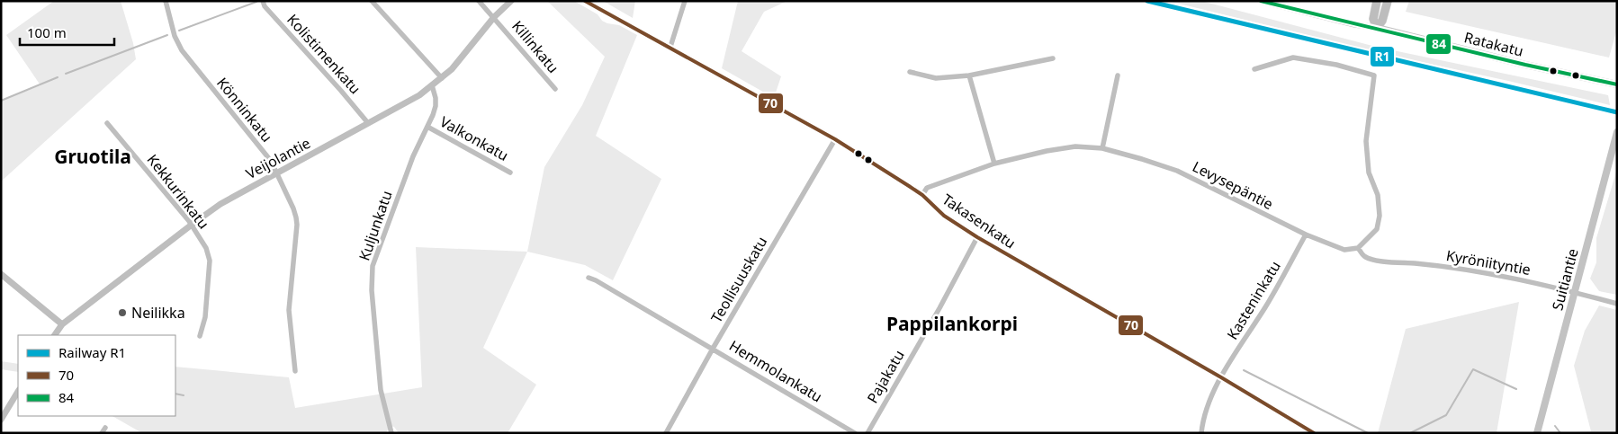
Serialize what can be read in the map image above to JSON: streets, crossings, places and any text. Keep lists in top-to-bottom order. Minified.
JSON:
{"streets":{"main road":["Ratakatu","Suitiantie"],"street":["Killinkatu","Kolistimenkatu","Könninkatu","Valkonkatu","Veijolantie","Levysepäntie","Kekkurinkatu","Takasenkatu","Kuljunkatu","Kyröniityntie","Teollisuuskatu","Kasteninkatu","Hemmolankatu","Pajakatu"]},"crossings":[["Killinkatu","Veijolantie"],["Kolistimenkatu","Veijolantie"],["Könninkatu","Veijolantie"],["Valkonkatu","Kuljunkatu"],["Veijolantie","Kekkurinkatu"],["Veijolantie","Kuljunkatu"],["Levysepäntie","Takasenkatu"],["Levysepäntie","Kyröniityntie"],["Levysepäntie","Kasteninkatu"],["Takasenkatu","Teollisuuskatu"],["Takasenkatu","Kasteninkatu"],["Takasenkatu","Pajakatu"],["Kyröniityntie","Suitiantie"],["Teollisuuskatu","Hemmolankatu"]],"districts":["Gruotila","Pappilankorpi"],"places":["Neilikka"],"lines":["rail line R1","transit line 70","transit line 84"],"legend":["Railway R1","70","84"],"scale_bar":"100 m"}
